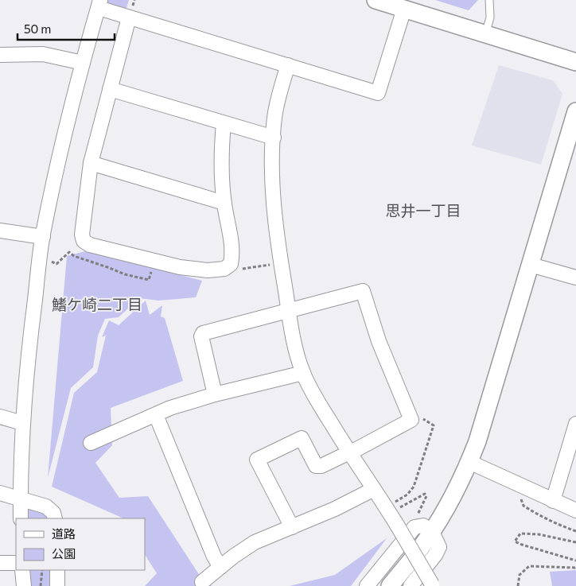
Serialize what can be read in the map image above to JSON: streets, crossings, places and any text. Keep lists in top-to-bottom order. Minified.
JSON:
{"districts":["思井一丁目","鰭ケ崎二丁目"],"legend":["道路","公園"],"scale_bar":"50 m"}
